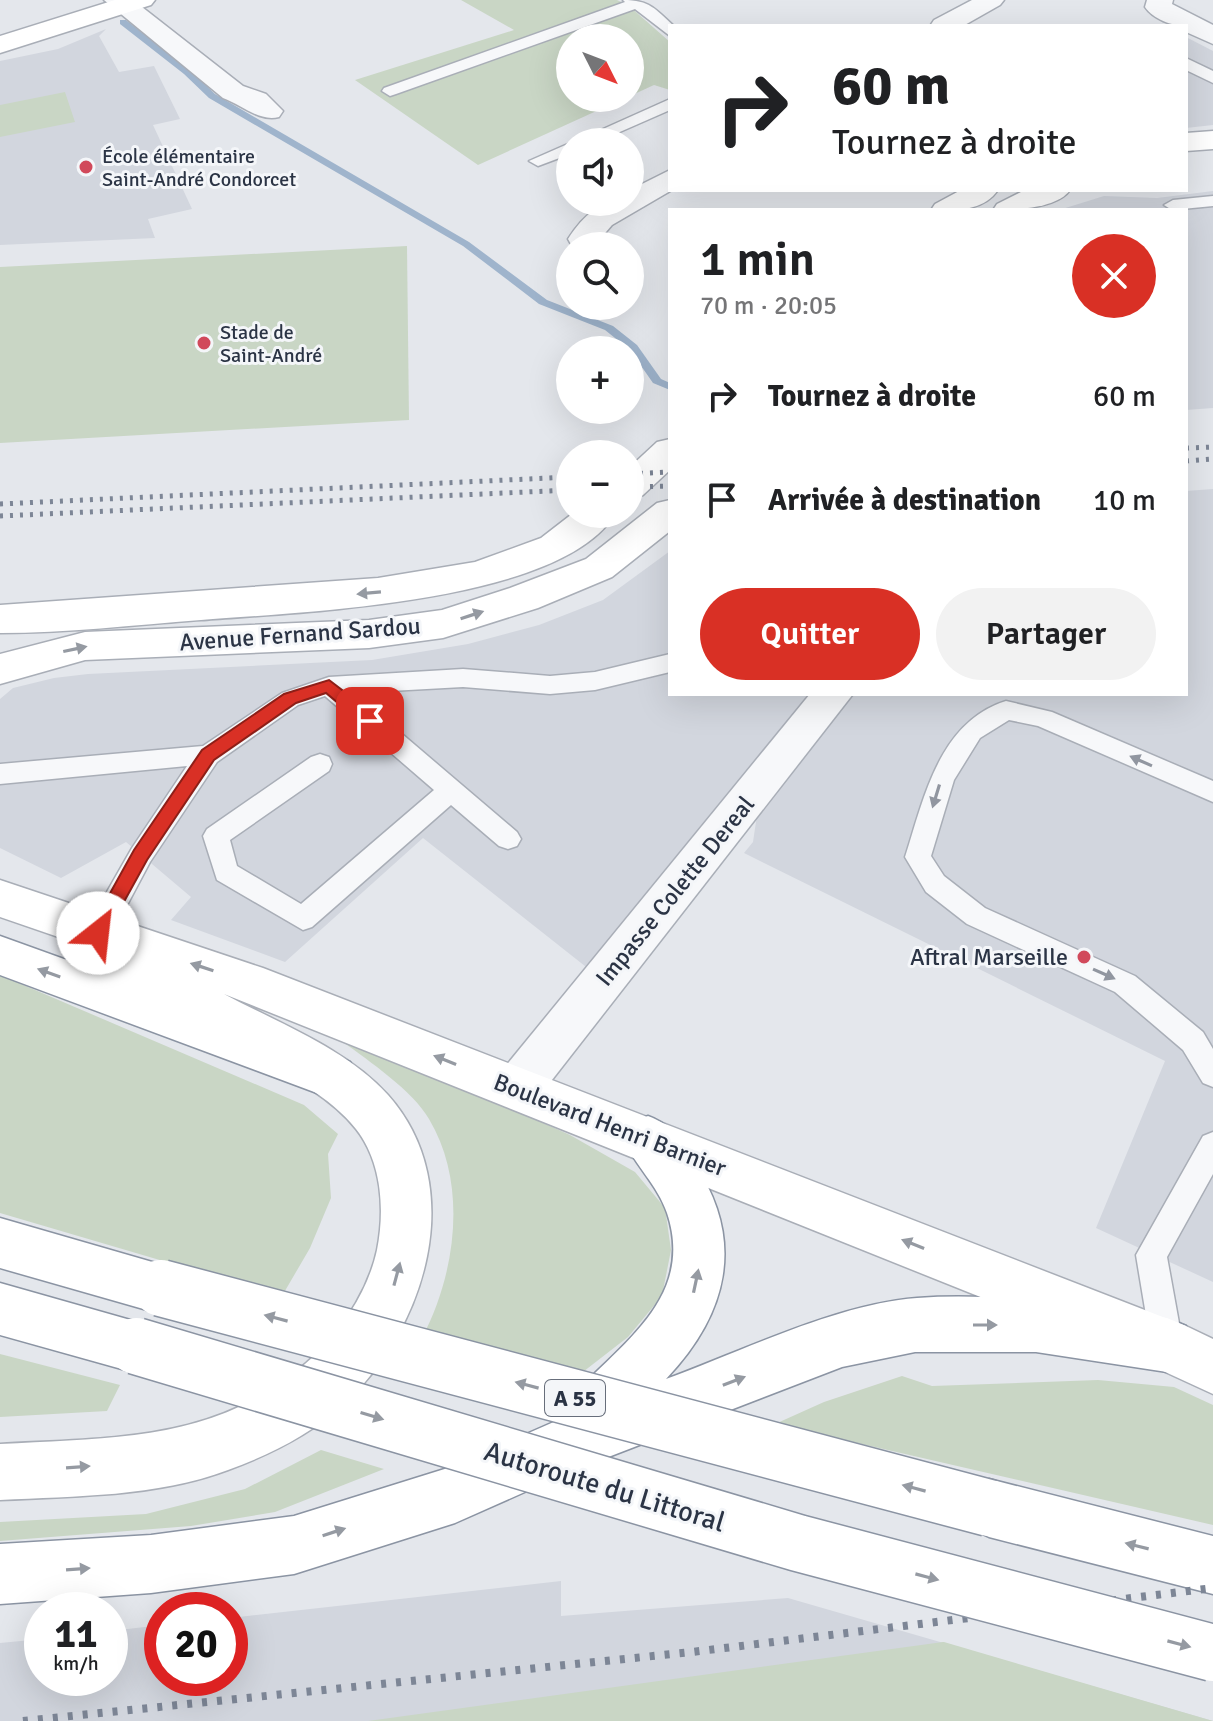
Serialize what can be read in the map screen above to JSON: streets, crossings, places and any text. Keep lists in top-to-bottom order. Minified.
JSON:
{"streets":{"main road":["Avenue Fernand Sardou","Boulevard Henri Barnier","A 55","Autoroute du Littoral"],"street":["Impasse Colette Dereal"]},"crossings":[["Impasse Colette Dereal","Boulevard Henri Barnier"]],"places":["École élémentaire Saint-André Condorcet","Stade de Saint-André","Aftral Marseille"],"north":"bottom right","page":{"map_buttons":["+","−"],"turn":["60 m","Tournez à droite"],"heading":["1 min","70 m · 20:05"],"list":[{"name":"Tournez à droite","value":"60 m"},{"name":"Arrivée à destination","value":"10 m"}],"buttons":["Quitter","Partager"],"speed":"11 km/h","limit":"20"}}
